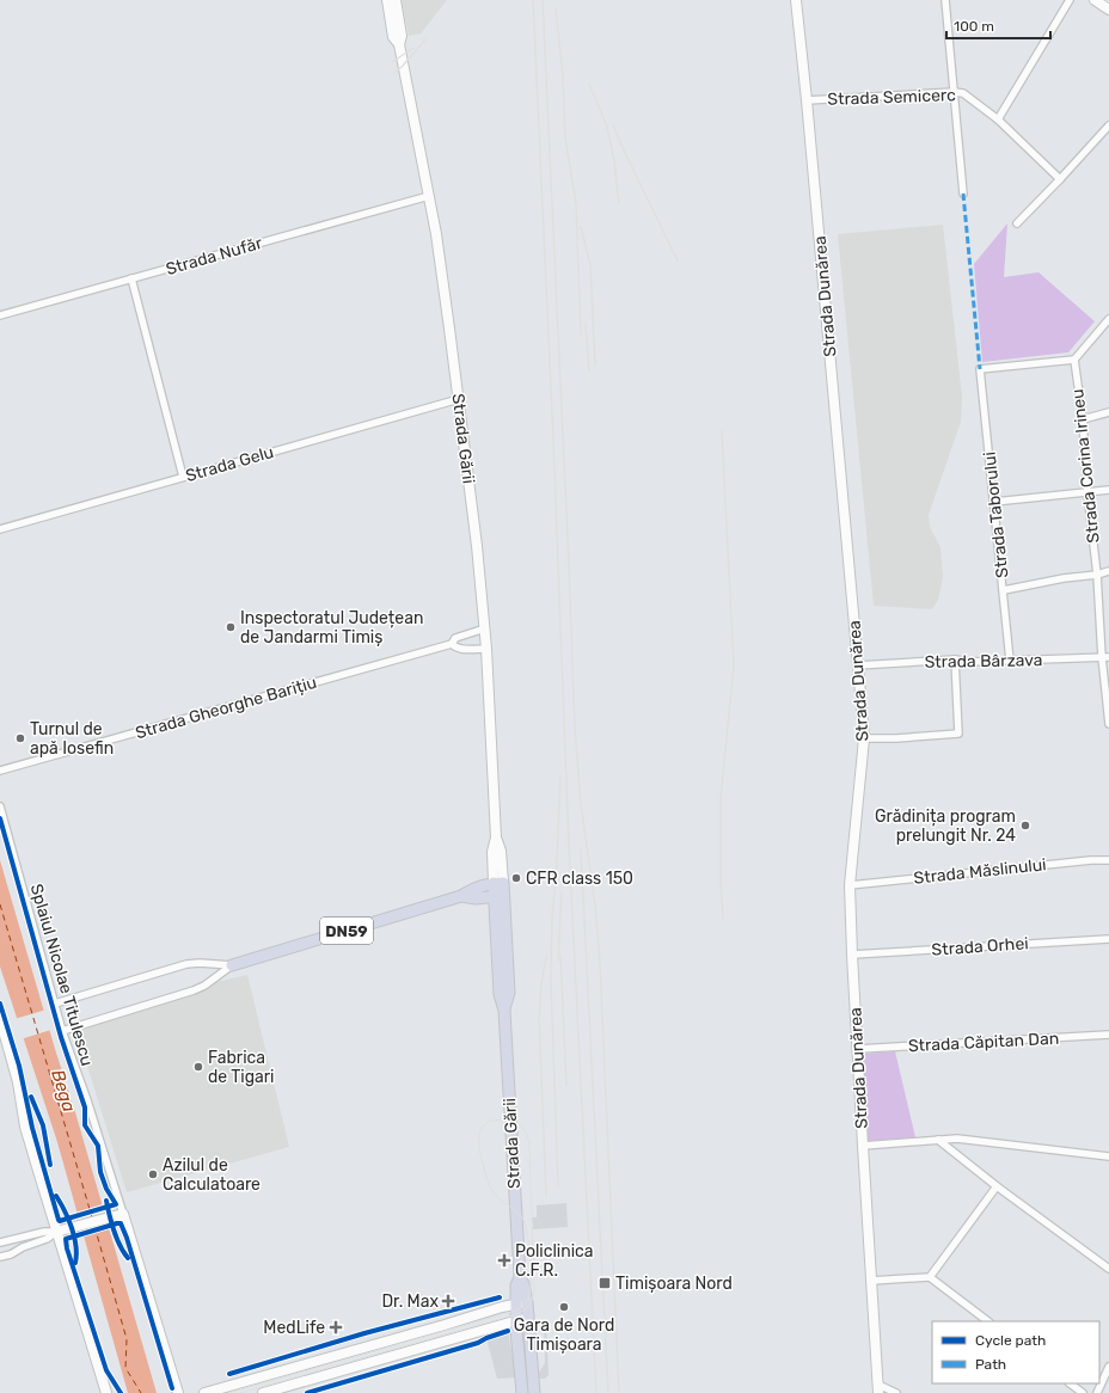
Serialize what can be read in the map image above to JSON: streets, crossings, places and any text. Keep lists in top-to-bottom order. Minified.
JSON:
{"streets":{"main road":["Strada Gării","DN59"],"street":["Strada Semicerc","Strada Nufăr","Strada Dunărea","Strada Gelu","Strada Corina Irineu","Strada Taborului","Strada Bârzava","Strada Gheorghe Barițiu","Strada Măslinului","Strada Orhei","Splaiul Nicolae Titulescu","Strada Căpitan Dan"]},"crossings":[["Strada Semicerc","Strada Dunărea"],["Strada Nufăr","Strada Gării"],["Strada Dunărea","Strada Bârzava"],["Strada Dunărea","Strada Măslinului"],["Strada Dunărea","Strada Orhei"],["Strada Dunărea","Strada Căpitan Dan"],["Strada Gării","Strada Gelu"],["Strada Gării","Strada Gheorghe Barițiu"],["Strada Gării","DN59"],["Strada Corina Irineu","Strada Taborului"],["Strada Corina Irineu","Strada Bârzava"],["Strada Taborului","Strada Bârzava"]],"water":["Bega"],"places":{"other":["Inspectoratul Județean de Jandarmi Timiș","Turnul de apă Iosefin","Grădinița program prelungit Nr. 24","CFR class 150","Fabrica de Tigari","Azilul de Calculatoare","Gara de Nord Timișoara"],"health":["Policlinica C.F.R.","Dr. Max","MedLife"],"transit":["Timișoara Nord"]},"legend":["Cycle path","Path"],"scale_bar":"100 m"}
